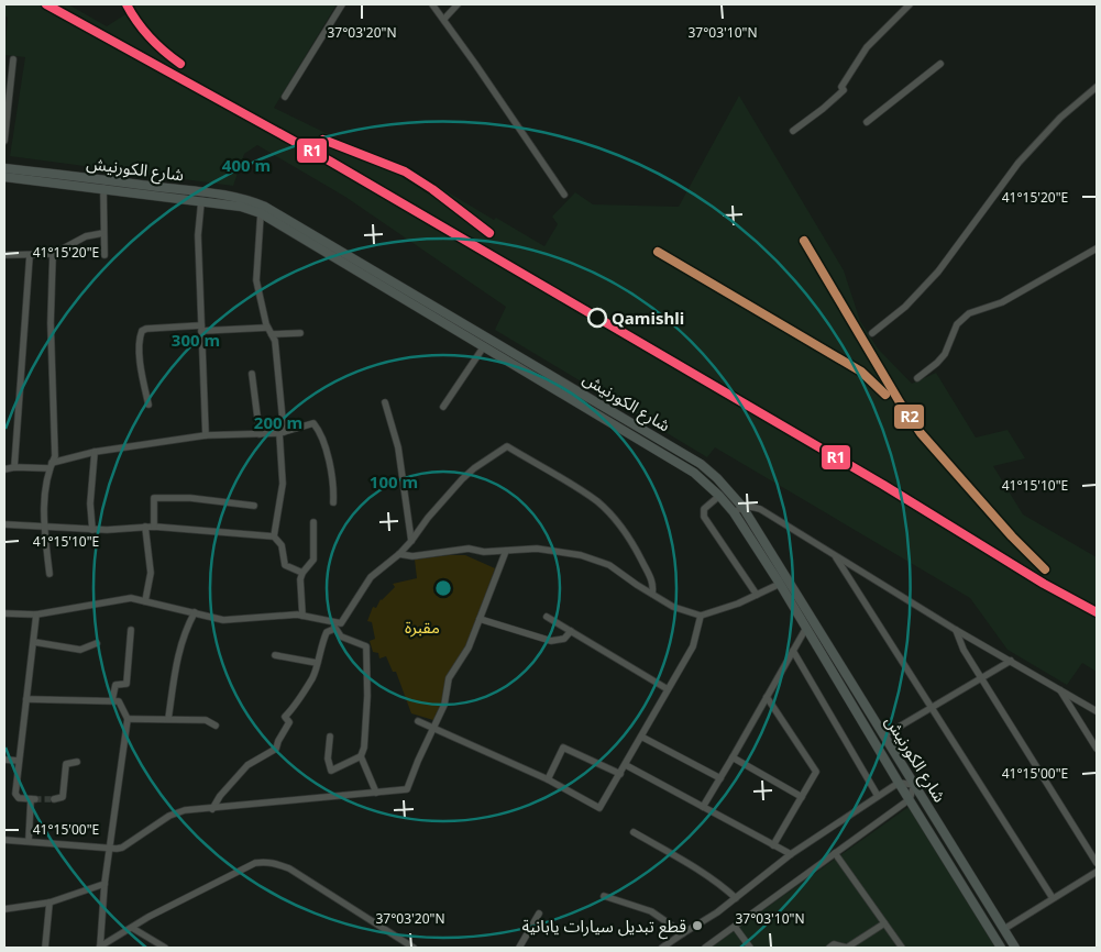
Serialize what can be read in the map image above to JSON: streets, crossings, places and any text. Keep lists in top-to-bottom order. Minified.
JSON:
{"streets":{"street":["شارع الكورنيش"]},"parks":["مقبرة"],"places":["Qamishli","قطع تبديل سيارات يابانية"],"lines":["transit line R1","transit line R2"],"coordinates":["37°03'20\"N","37°03'10\"N","41°15'20\"E","41°15'10\"E","41°15'00\"E"],"rings":["400 m","300 m","200 m","100 m"]}
